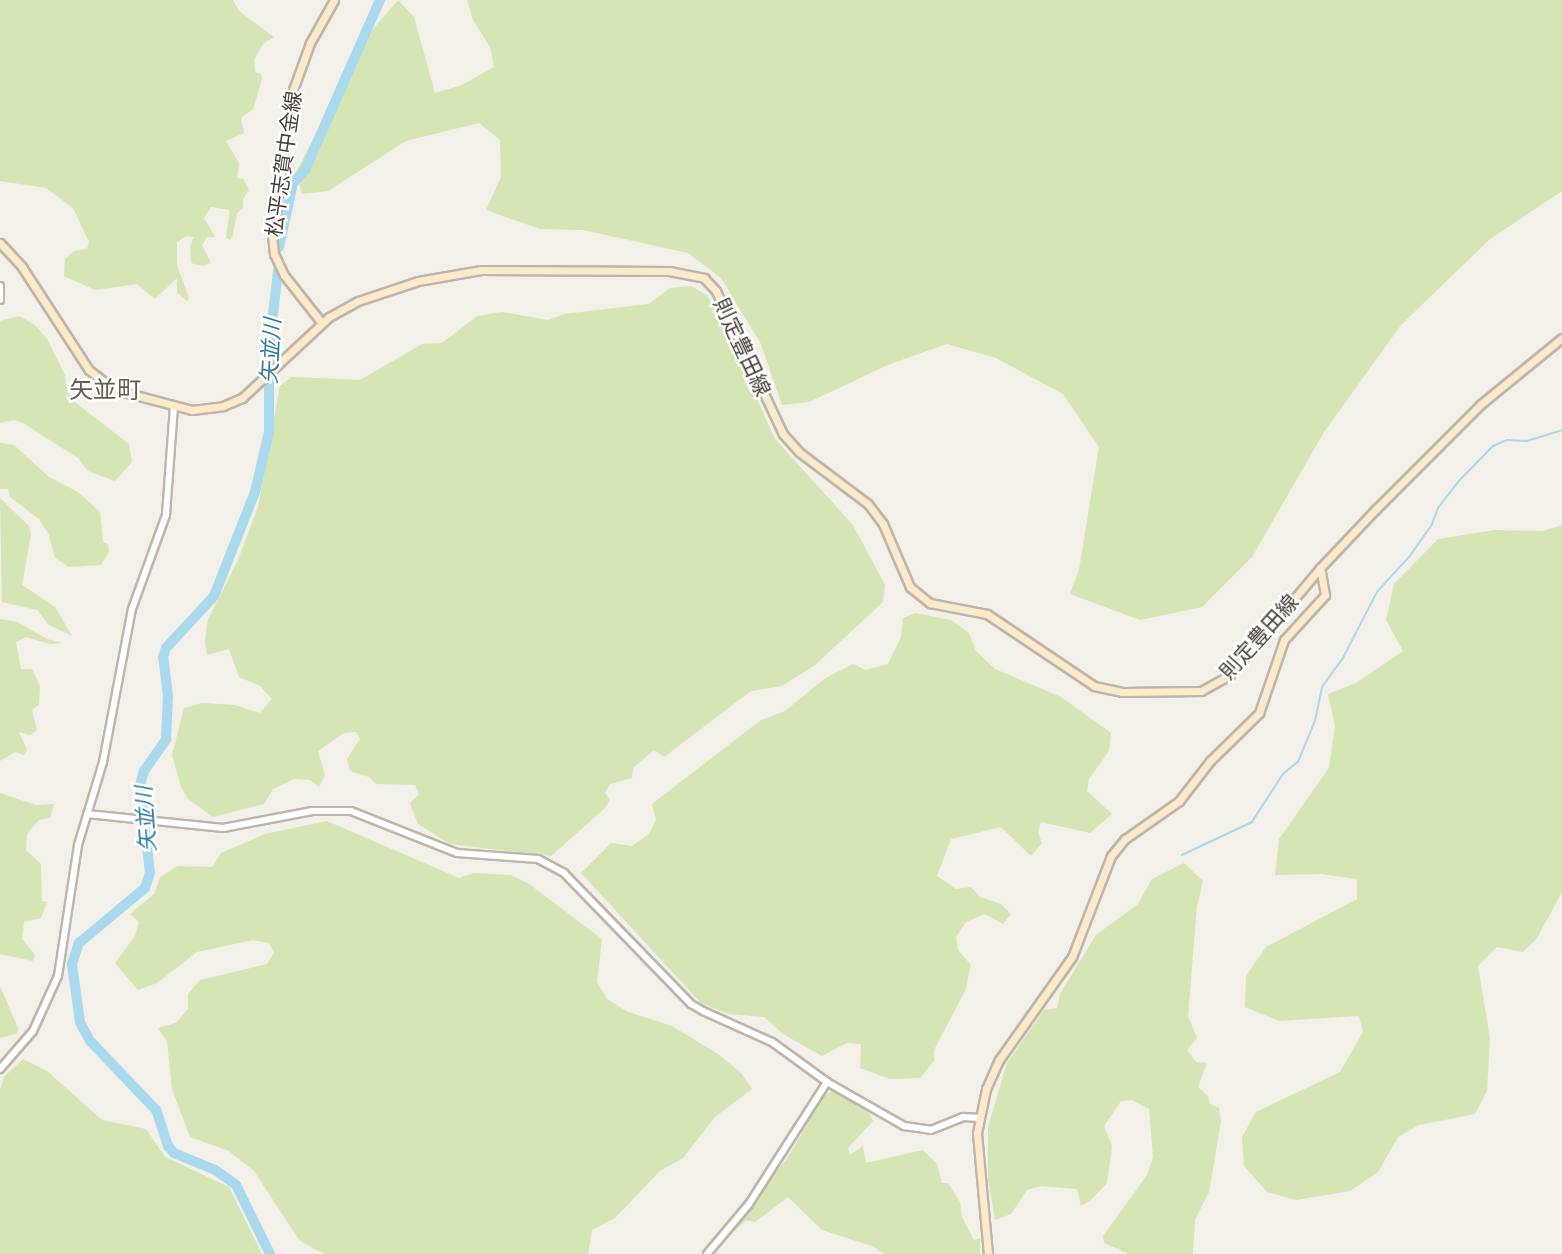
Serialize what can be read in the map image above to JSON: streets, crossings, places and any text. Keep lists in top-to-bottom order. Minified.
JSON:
{"streets":{"main road":["松平志賀中金線","則定豊田線"]},"crossings":[["松平志賀中金線","則定豊田線"]],"districts":["矢並町"],"water":["矢並川"]}
